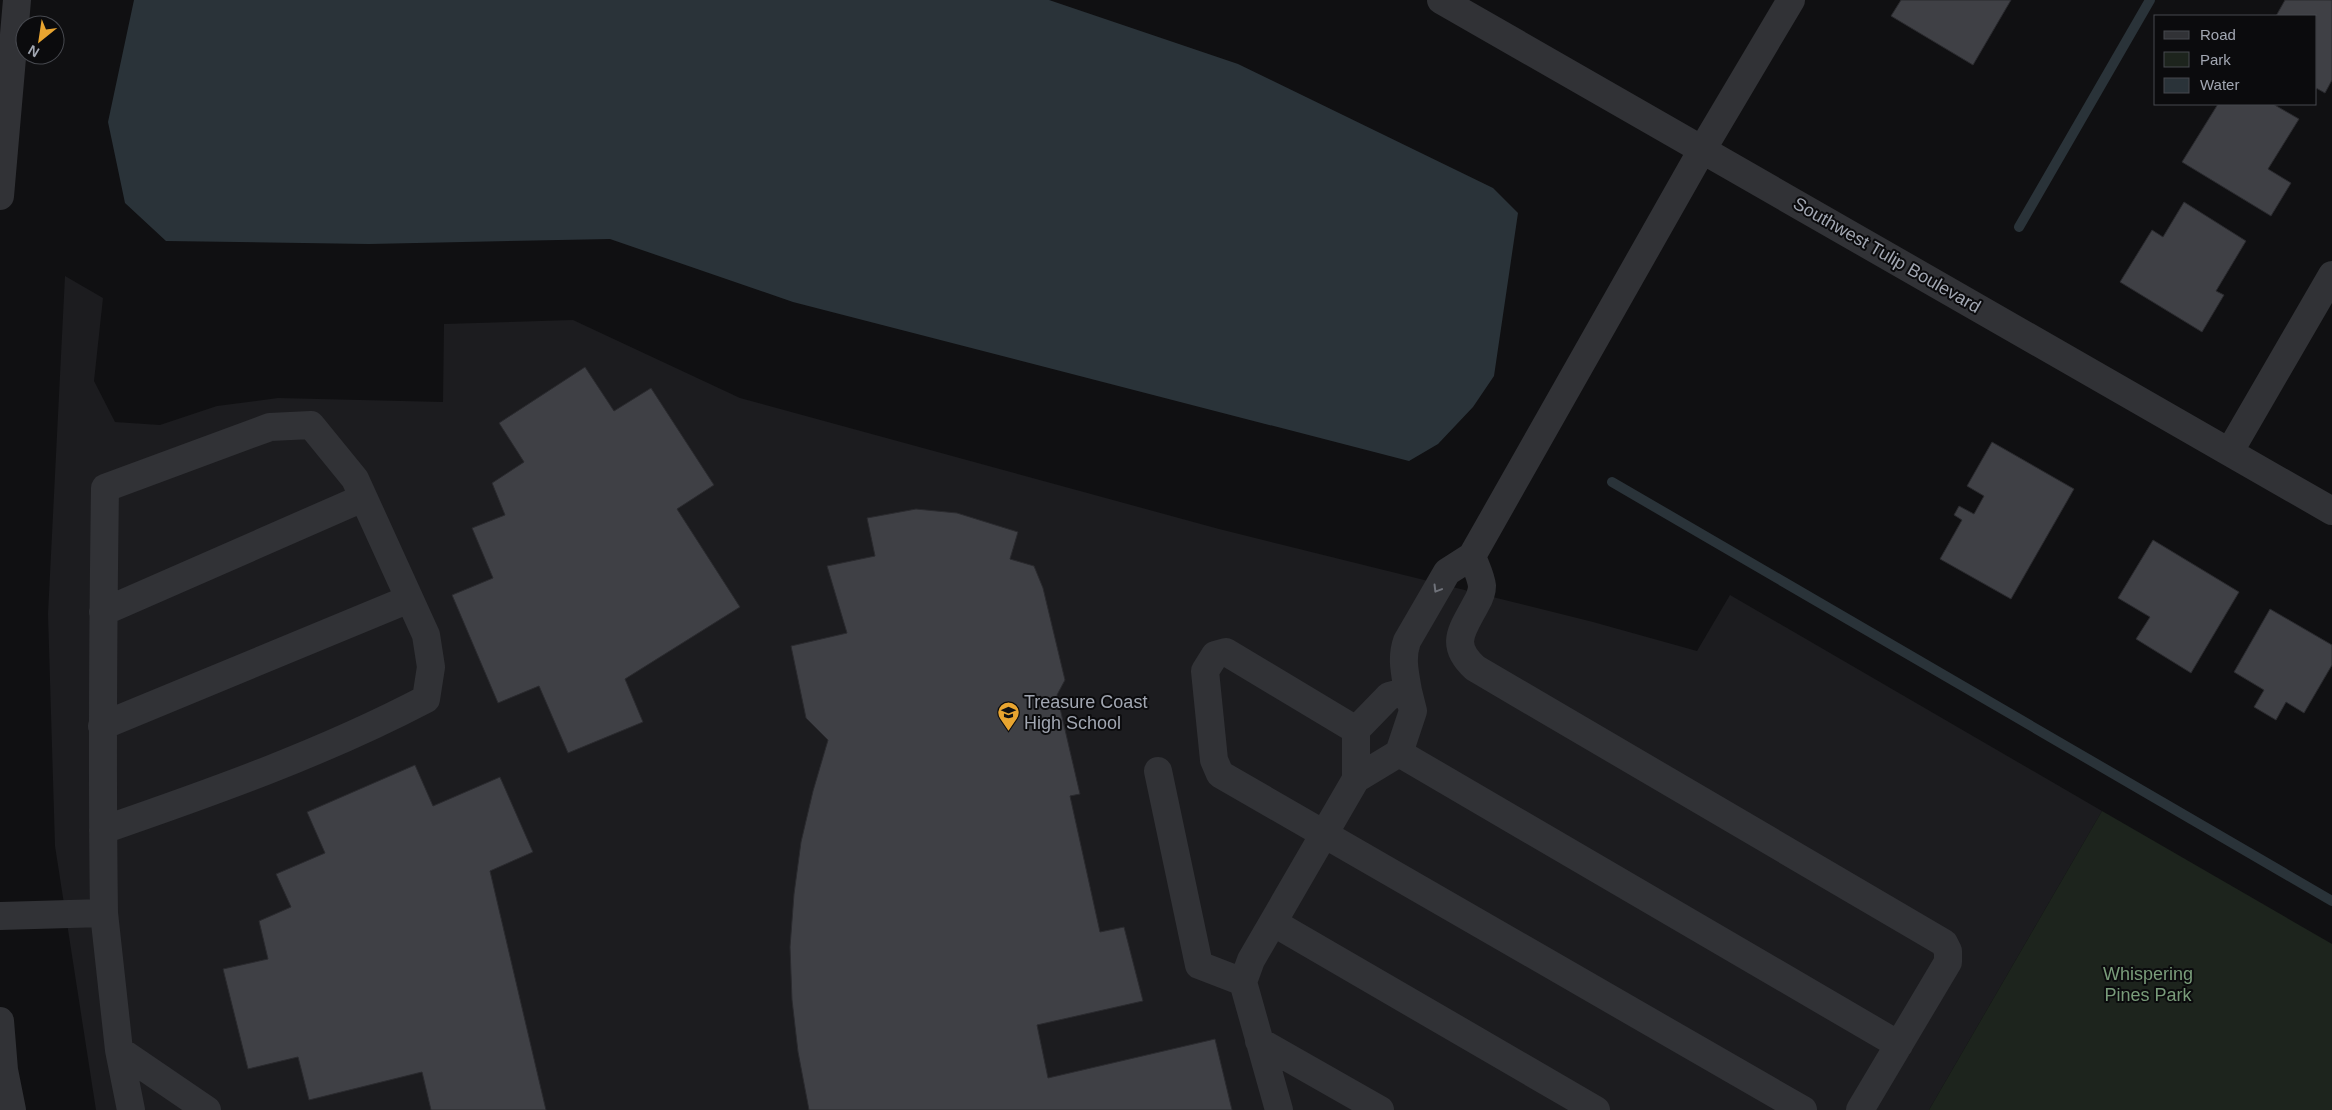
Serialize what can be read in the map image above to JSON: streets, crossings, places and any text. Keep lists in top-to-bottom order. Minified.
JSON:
{"streets":{"street":["Southwest Tulip Boulevard"]},"parks":["Whispering Pines Park"],"places":{"school or university":["Treasure Coast High School"]},"legend":["Road","Park","Water"],"north":"bottom left"}
